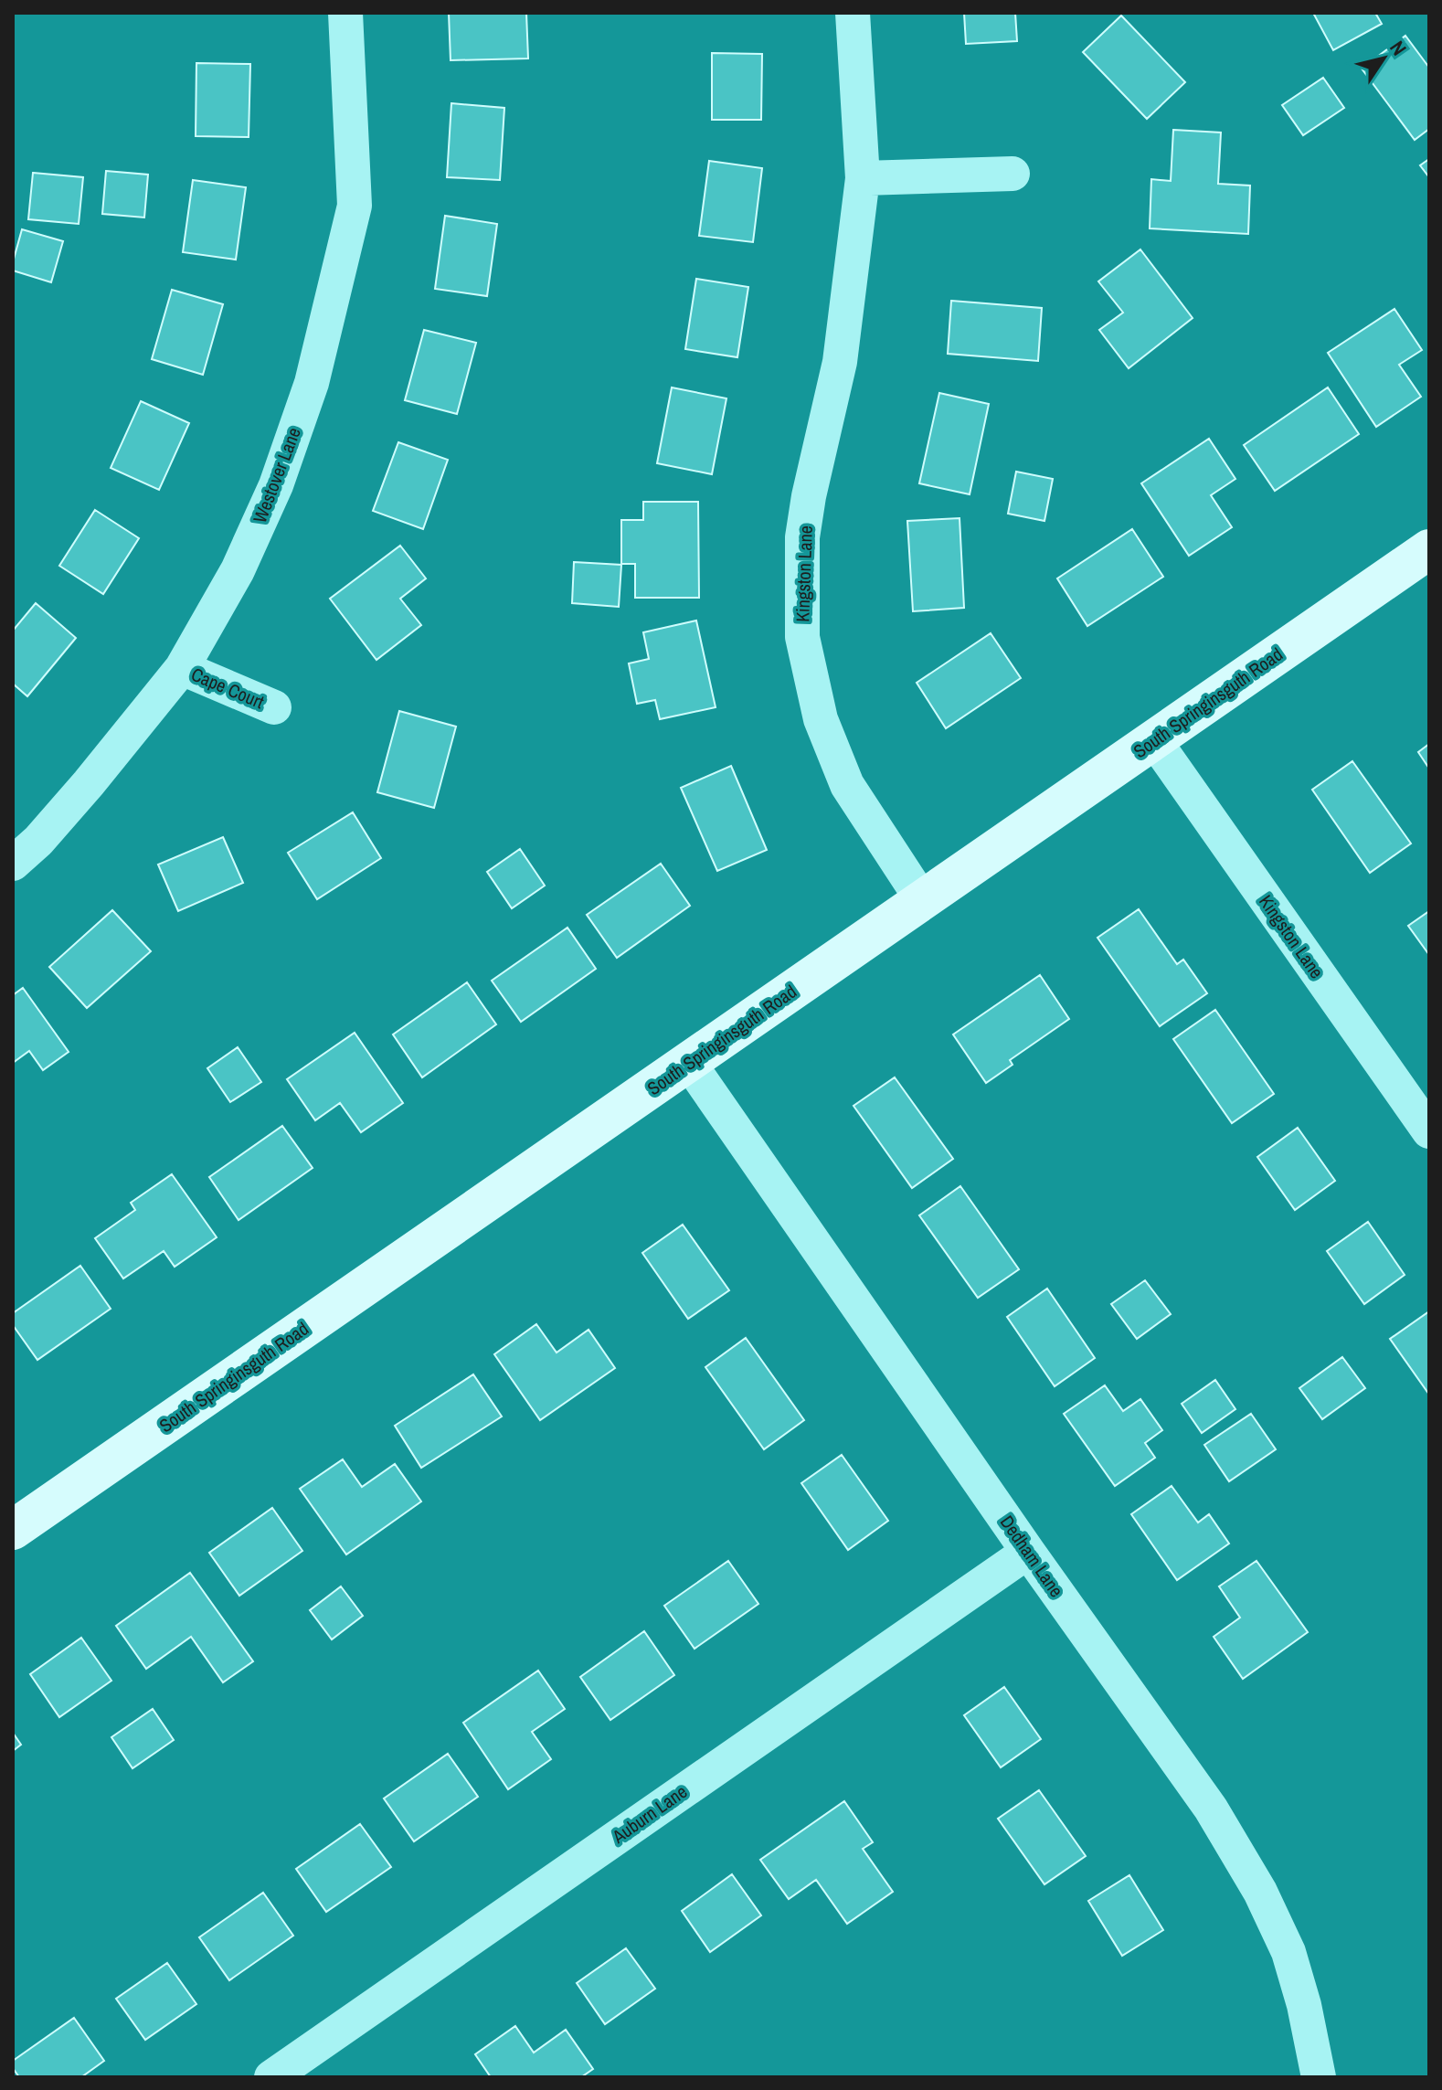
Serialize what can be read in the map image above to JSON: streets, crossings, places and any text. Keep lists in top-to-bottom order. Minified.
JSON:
{"streets":{"street":["Westover Lane","Kingston Lane","Cape Court","South Springinsguth Road","Dedham Lane","Auburn Lane"]},"crossings":[["Westover Lane","Cape Court"],["Kingston Lane","South Springinsguth Road"],["South Springinsguth Road","Dedham Lane"],["Dedham Lane","Auburn Lane"]],"north":"top right"}
